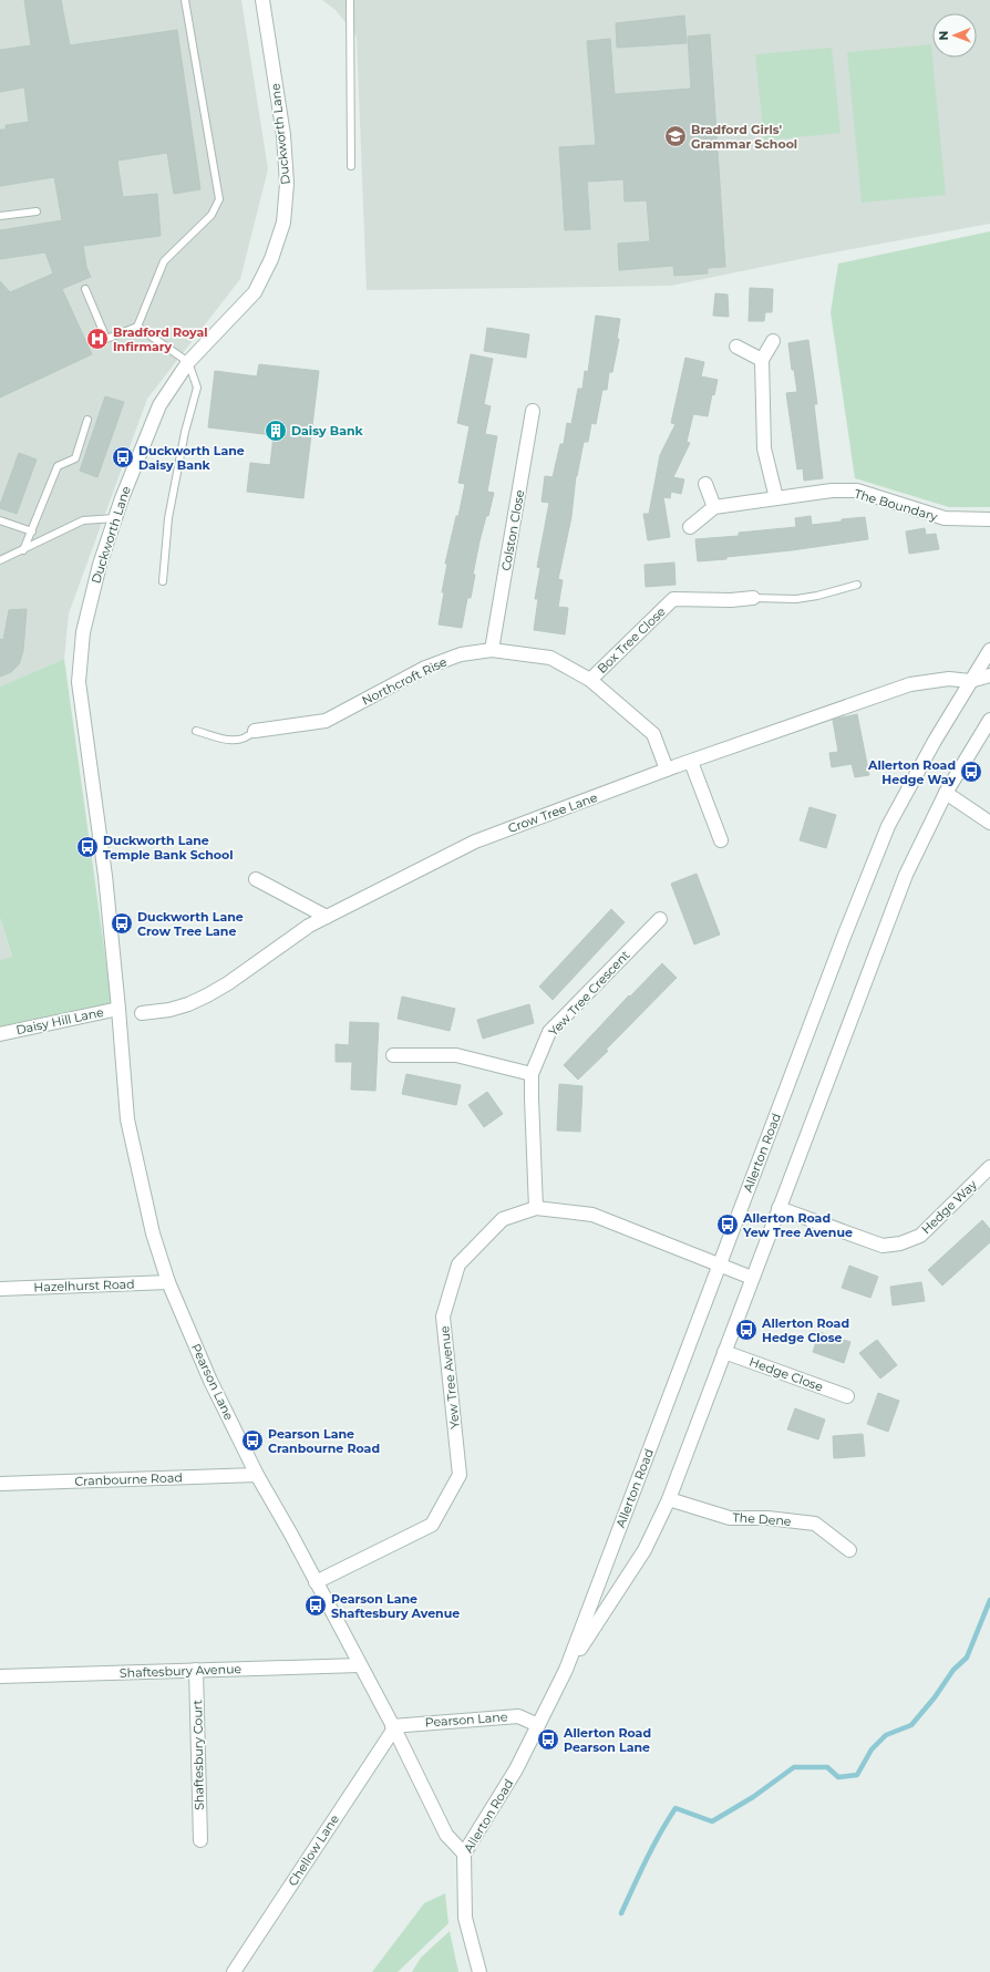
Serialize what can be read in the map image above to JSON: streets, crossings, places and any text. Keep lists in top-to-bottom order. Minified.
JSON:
{"streets":{"street":["Duckworth Lane","The Boundary","Colston Close","Box Tree Close","Northcroft Rise","Crow Tree Lane","Yew Tree Crescent","Daisy Hill Lane","Allerton Road","Hedge Way","Hazelhurst Road","Hedge Close","Yew Tree Avenue","Pearson Lane","Cranbourne Road","The Dene","Shaftesbury Avenue","Shaftesbury Court","Chellow Lane"]},"crossings":[["Duckworth Lane","Daisy Hill Lane"],["Duckworth Lane","Pearson Lane"],["Colston Close","Northcroft Rise"],["Box Tree Close","Northcroft Rise"],["Northcroft Rise","Crow Tree Lane"],["Crow Tree Lane","Allerton Road"],["Yew Tree Crescent","Yew Tree Avenue"],["Daisy Hill Lane","Pearson Lane"],["Allerton Road","Hedge Way"],["Allerton Road","Hedge Close"],["Allerton Road","Yew Tree Avenue"],["Allerton Road","Pearson Lane"],["Allerton Road","The Dene"],["Hazelhurst Road","Pearson Lane"],["Yew Tree Avenue","Pearson Lane"],["Pearson Lane","Cranbourne Road"],["Pearson Lane","Shaftesbury Avenue"],["Pearson Lane","Chellow Lane"],["Shaftesbury Avenue","Shaftesbury Court"]],"places":{"school or university":["Bradford Girls' Grammar School"],"hospital":["Bradford Royal Infirmary"],"building":["Daisy Bank"],"bus stop":["Duckworth Lane Daisy Bank","Allerton Road Hedge Way","Duckworth Lane Temple Bank School","Duckworth Lane Crow Tree Lane","Allerton Road Yew Tree Avenue","Allerton Road Hedge Close","Pearson Lane Cranbourne Road","Pearson Lane Shaftesbury Avenue","Allerton Road Pearson Lane"]},"north":"left"}
